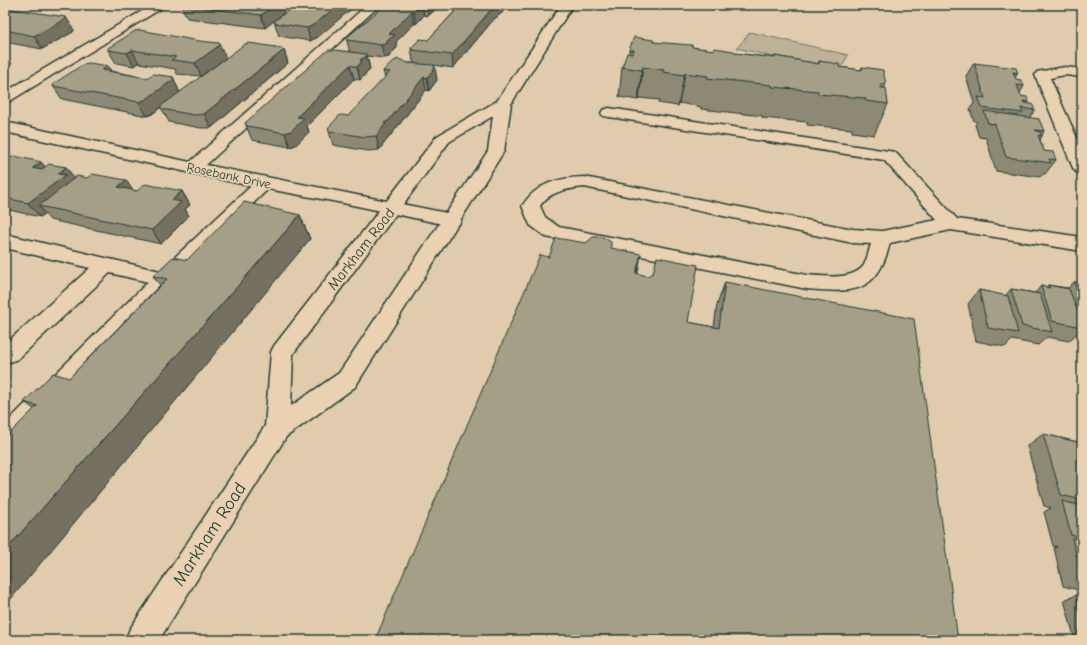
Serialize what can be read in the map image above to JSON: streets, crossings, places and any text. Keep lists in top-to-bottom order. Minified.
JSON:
{"streets":{"main road":["Rosebank Drive","Markham Road"]},"crossings":[["Rosebank Drive","Markham Road"]]}
